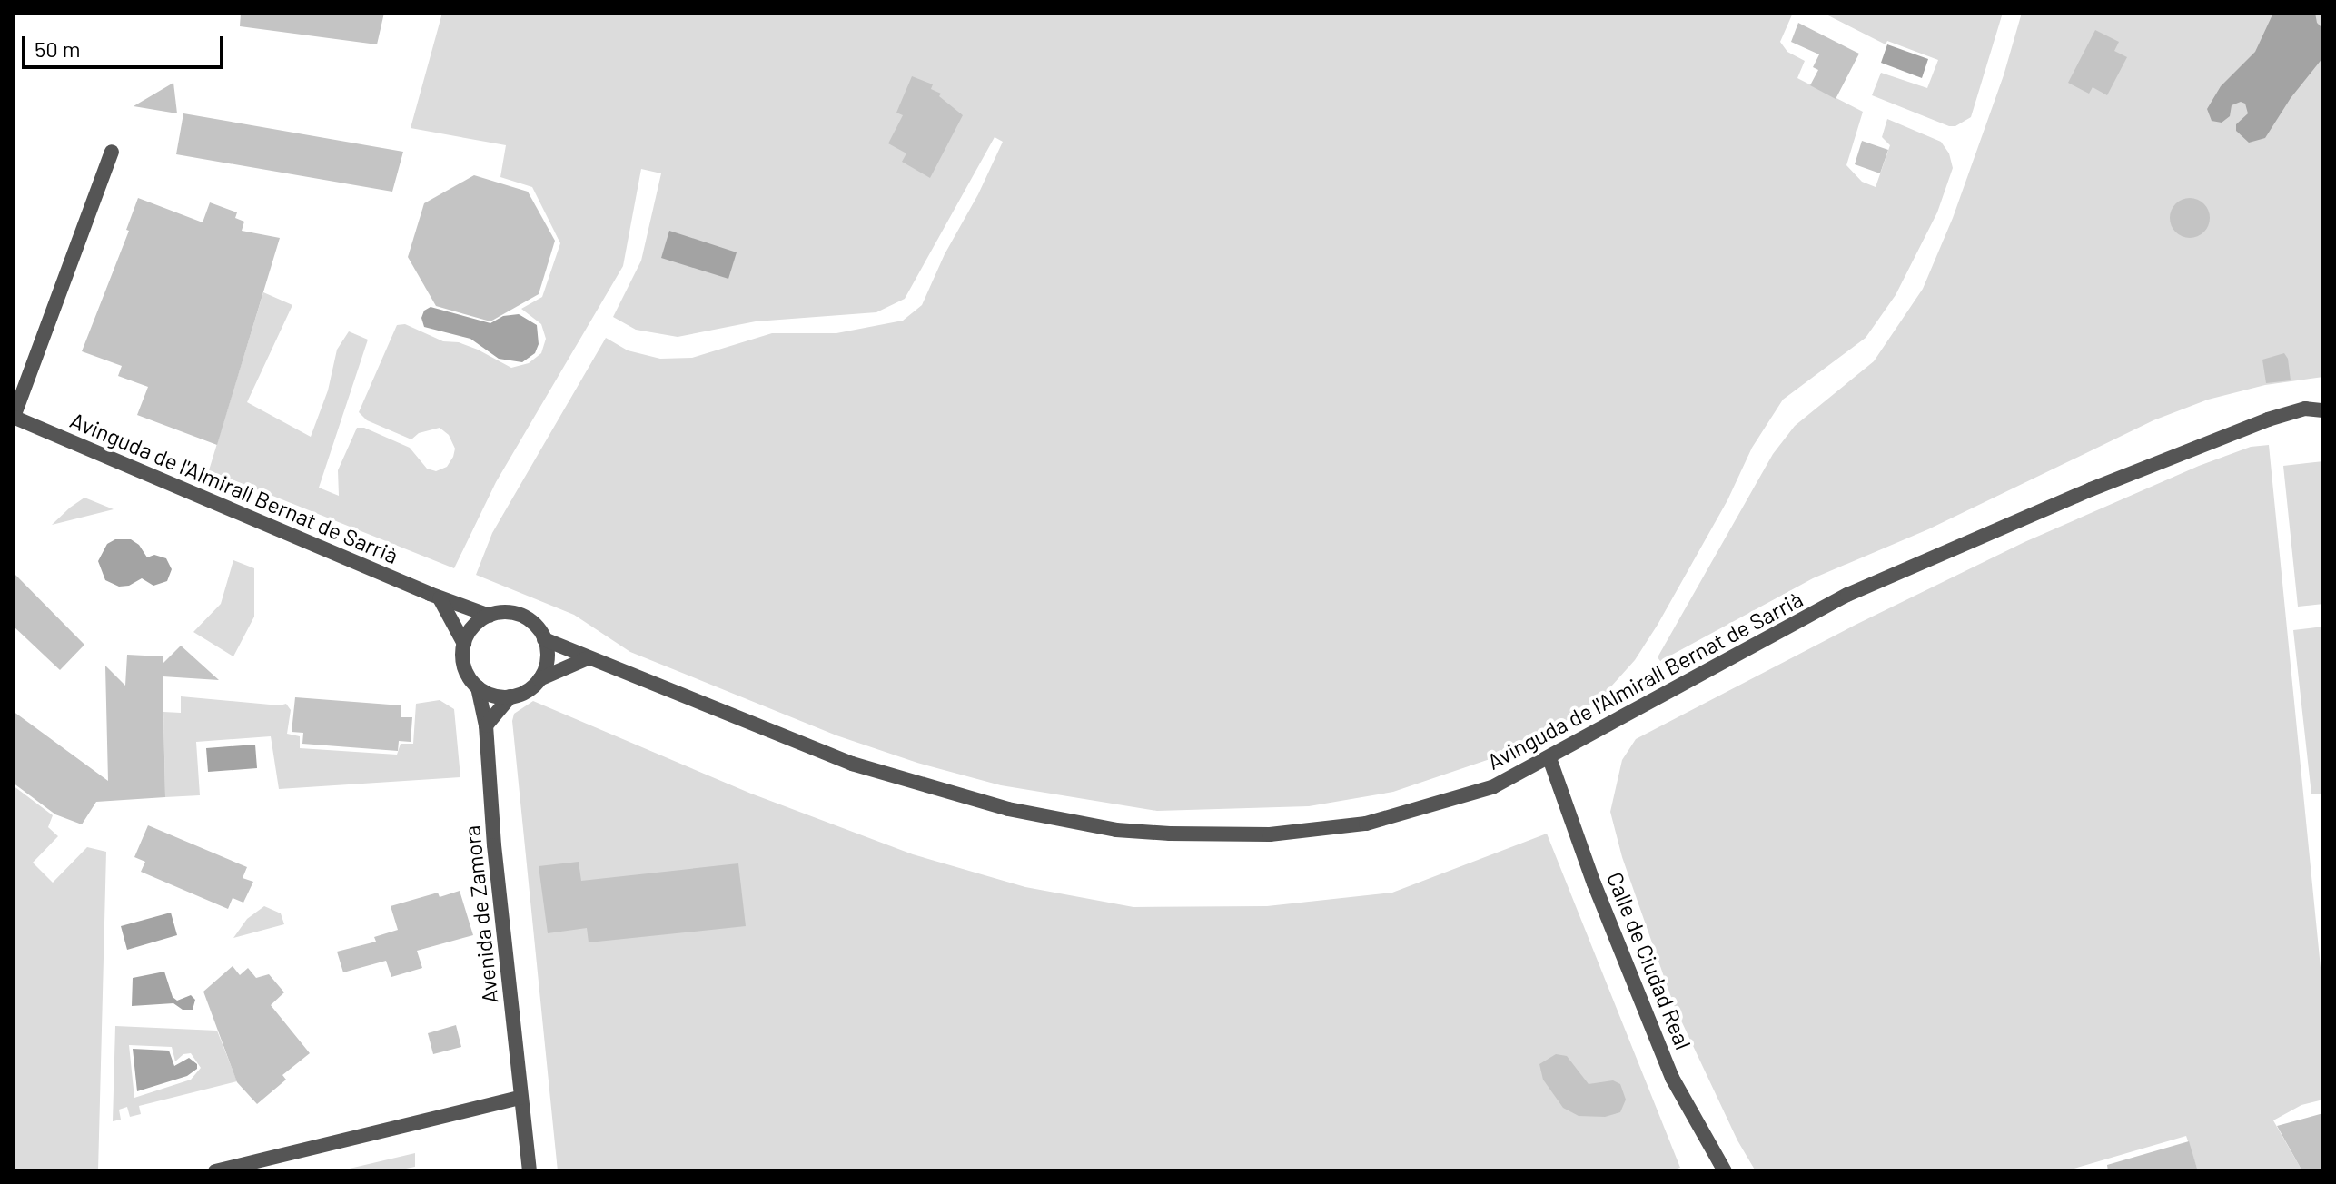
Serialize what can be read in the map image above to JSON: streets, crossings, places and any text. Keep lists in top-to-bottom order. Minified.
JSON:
{"streets":{"street":["Avinguda de l'Almirall Bernat de Sarrià","Avenida de Zamora","Calle de Ciudad Real"]},"crossings":[["Avinguda de l'Almirall Bernat de Sarrià","Avenida de Zamora"],["Avinguda de l'Almirall Bernat de Sarrià","Calle de Ciudad Real"]],"scale_bar":"50 m"}
